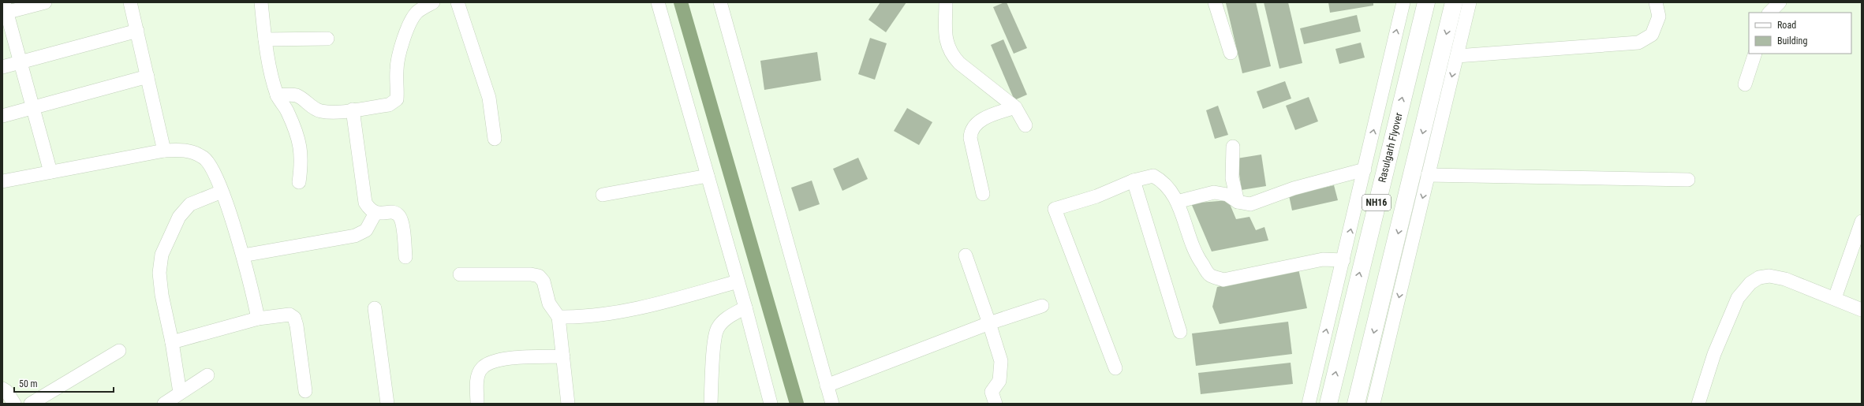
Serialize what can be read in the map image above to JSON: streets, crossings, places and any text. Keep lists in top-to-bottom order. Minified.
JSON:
{"streets":{"highway":["Rasulgarh Flyover","NH16"]},"legend":["Road","Building"],"scale_bar":"50 m"}
